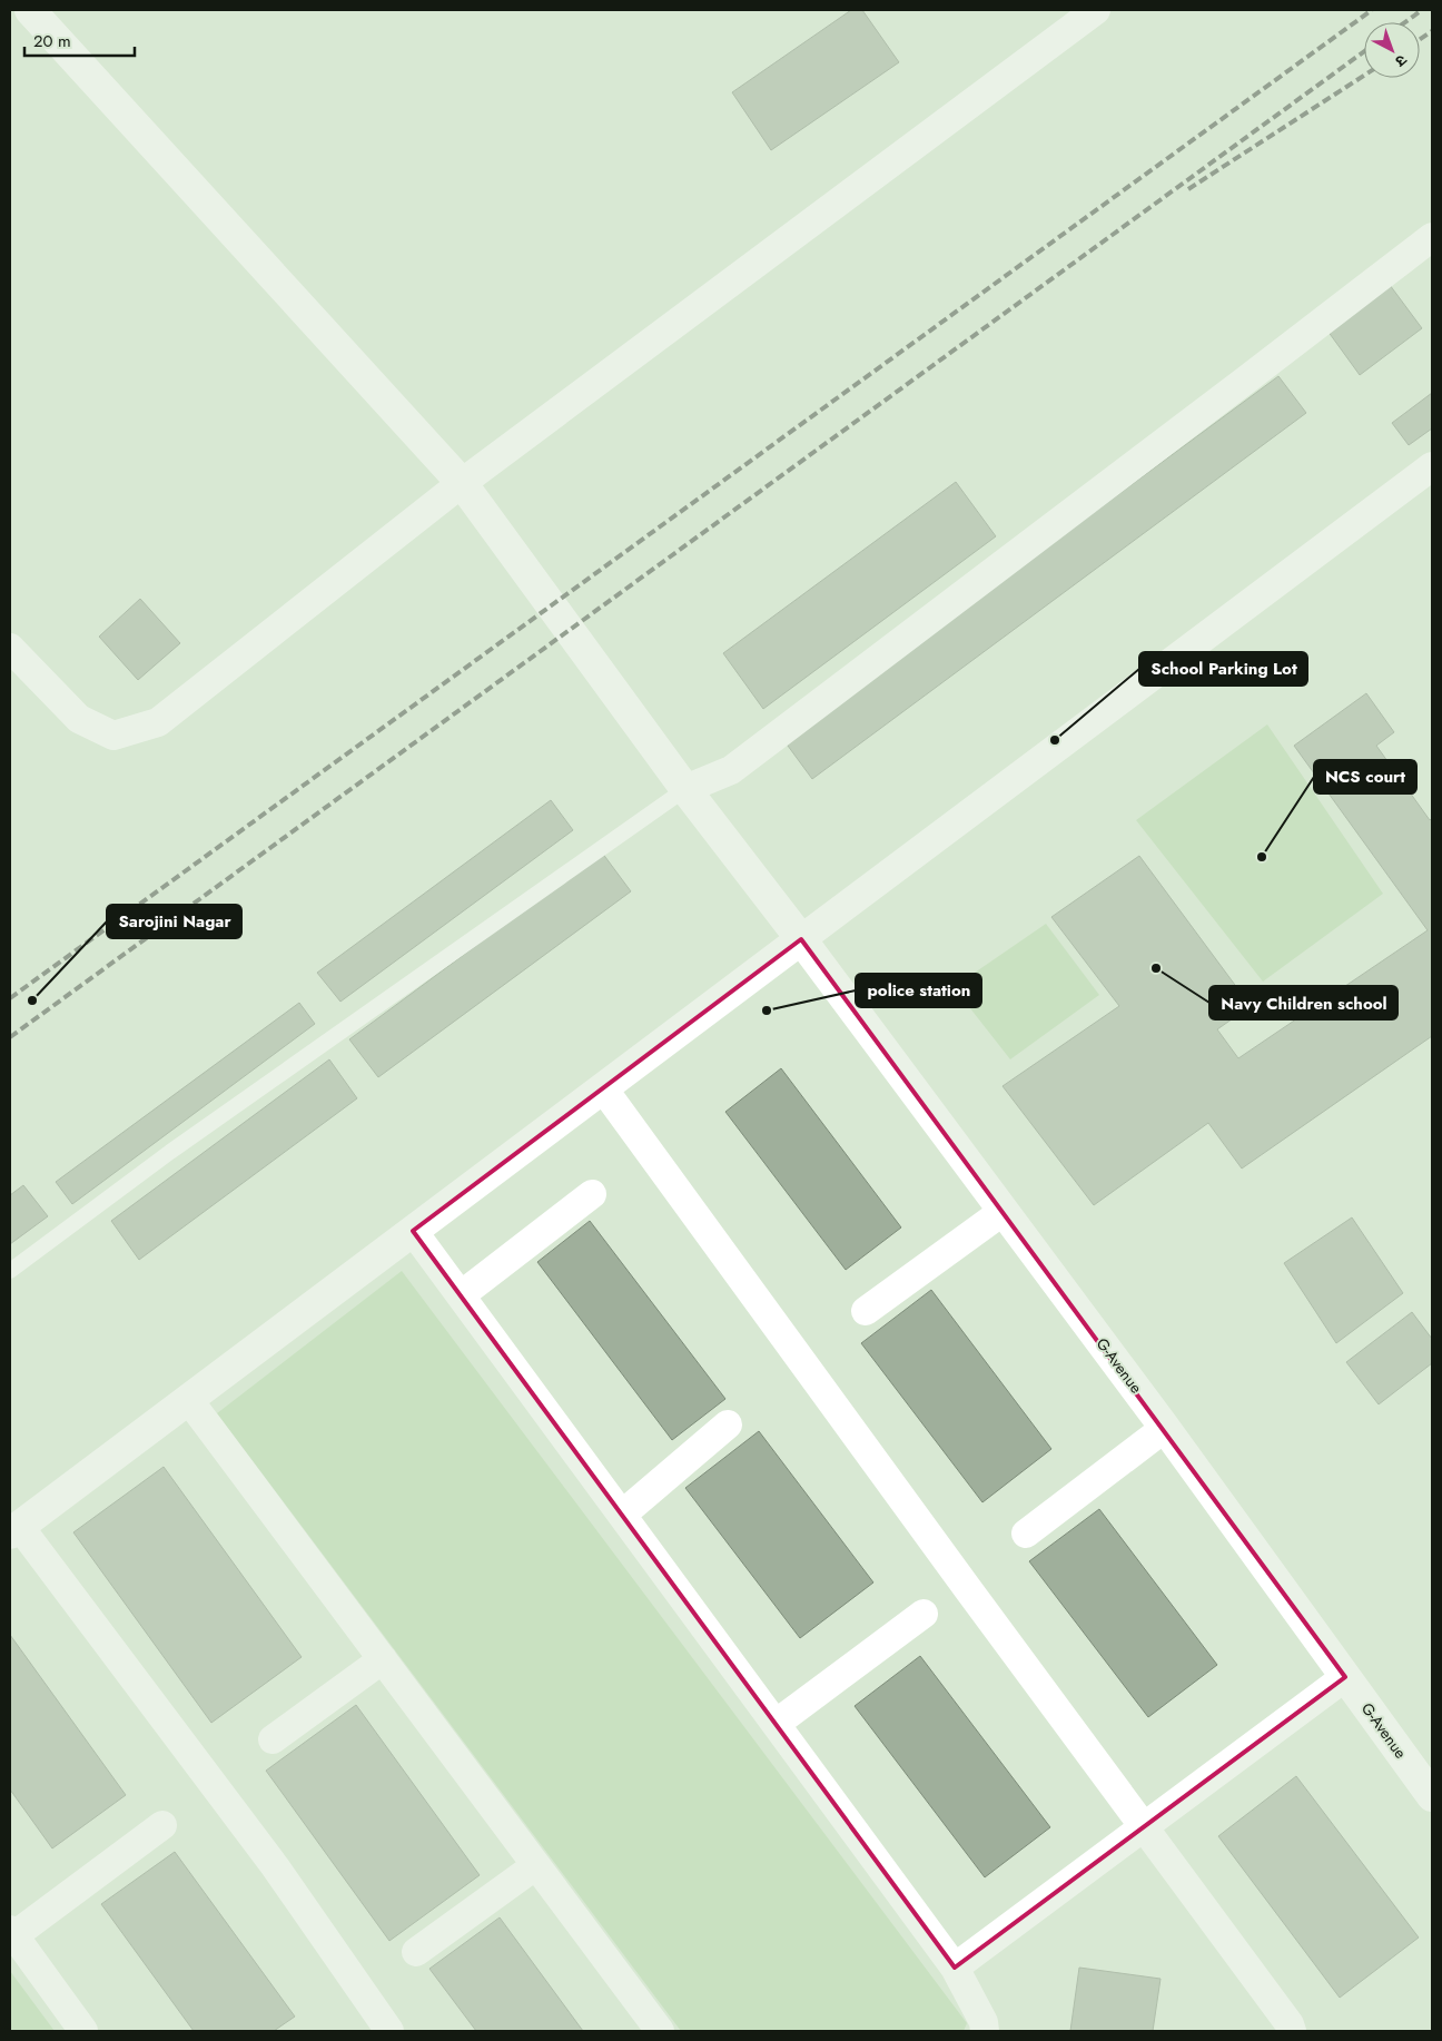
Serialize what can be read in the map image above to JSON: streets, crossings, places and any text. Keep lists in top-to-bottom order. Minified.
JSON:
{"streets":{"street":["G-Avenue"]},"places":["School Parking Lot","NCS court","Navy Children school","Sarojini Nagar","police station"],"scale_bar":"20 m","north":"bottom right"}
